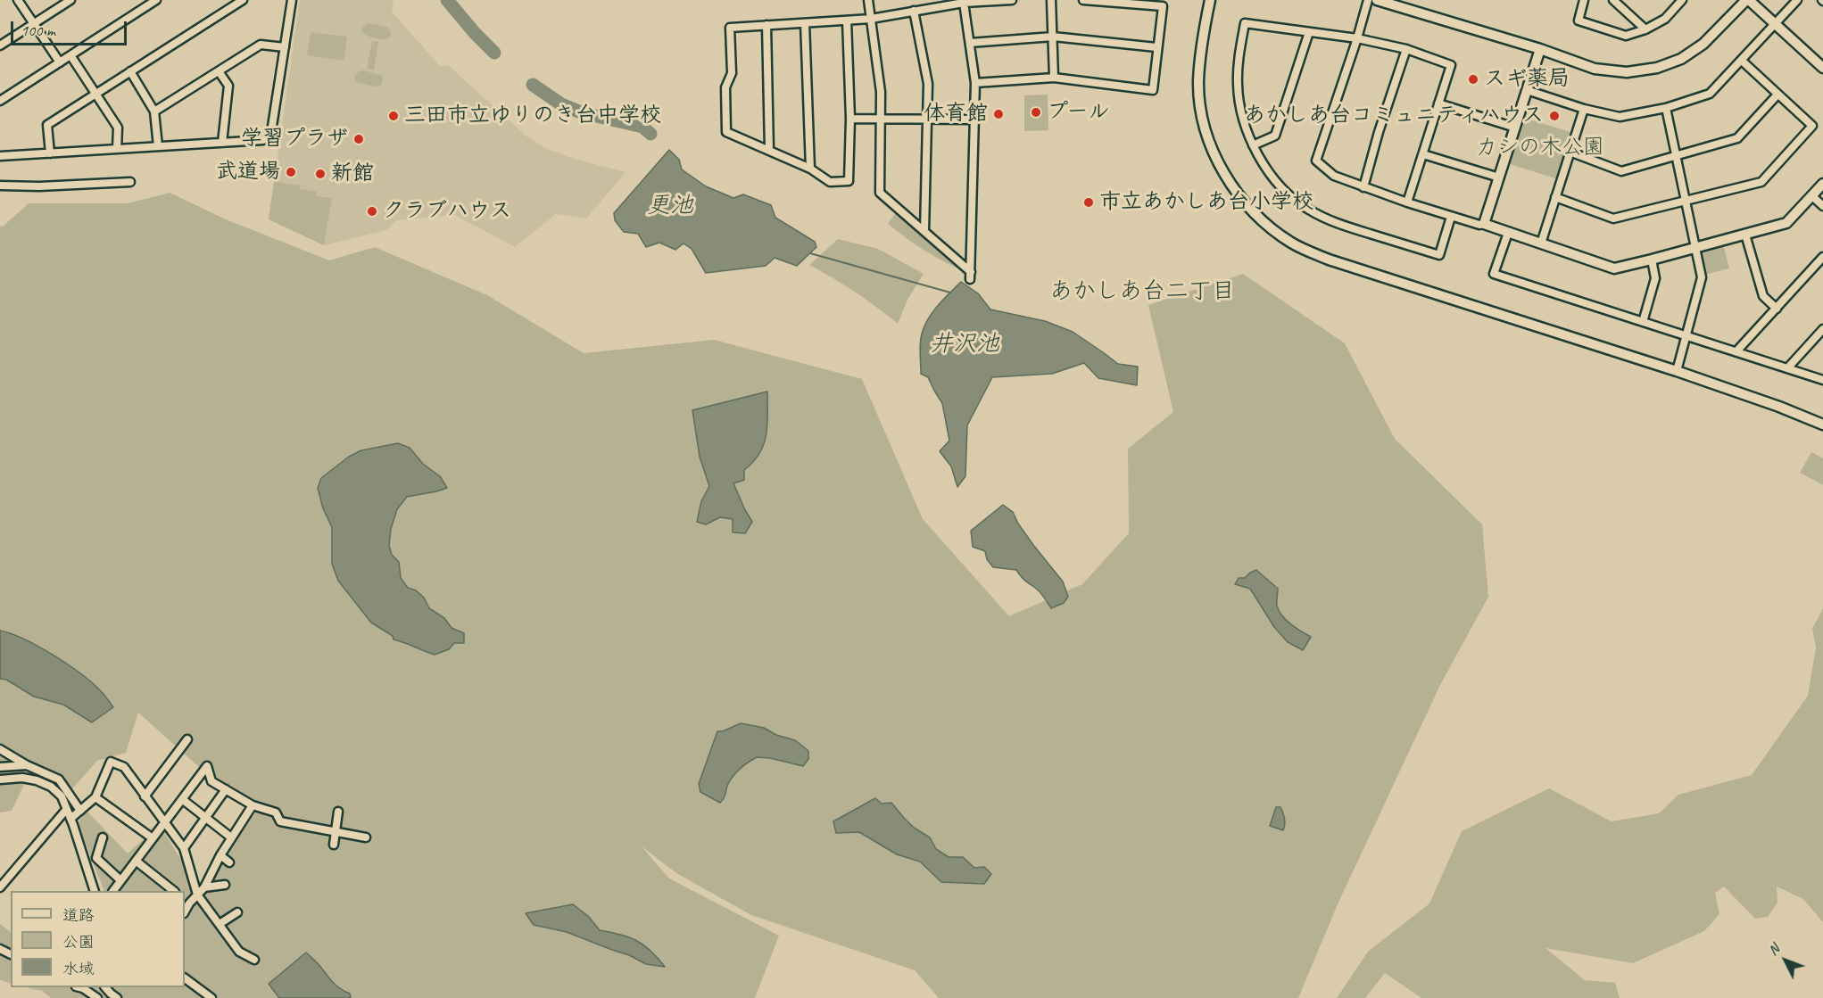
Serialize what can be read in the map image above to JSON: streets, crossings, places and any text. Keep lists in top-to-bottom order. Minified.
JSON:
{"districts":["あかしあ台二丁目"],"water":["更池","井沢池"],"parks":["カシの木公園"],"places":["スギ薬局","プール","体育館","三田市立ゆりのき台中学校","あかしあ台コミュニティハウス","学習プラザ","武道場","新館","市立あかしあ台小学校","クラブハウス"],"legend":["道路","公園","水域"],"scale_bar":"100 m","north":"top left"}
